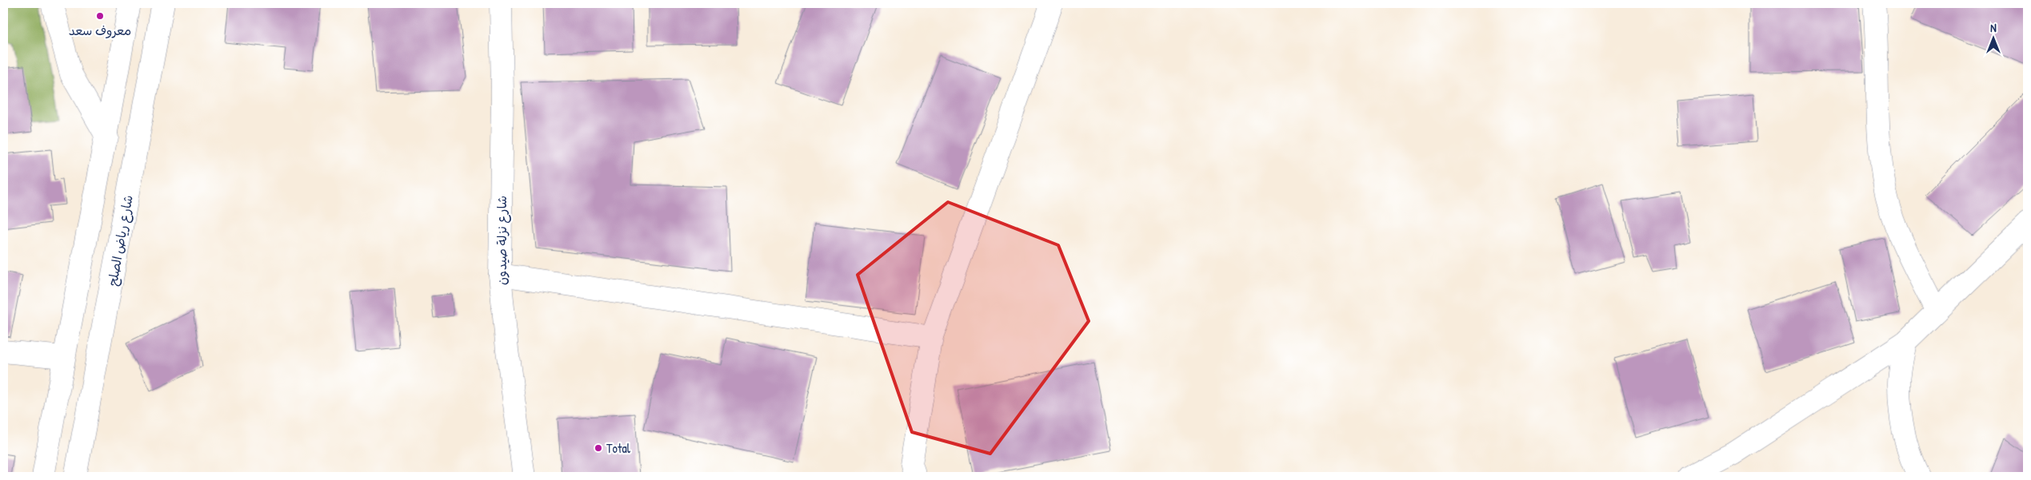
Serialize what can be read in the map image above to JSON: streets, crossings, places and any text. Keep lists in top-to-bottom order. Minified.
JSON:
{"streets":{"street":["شارع رياض الصلح","شارع نزلة صيدون"]},"places":["معروف سعد","Total"],"north":"top"}
